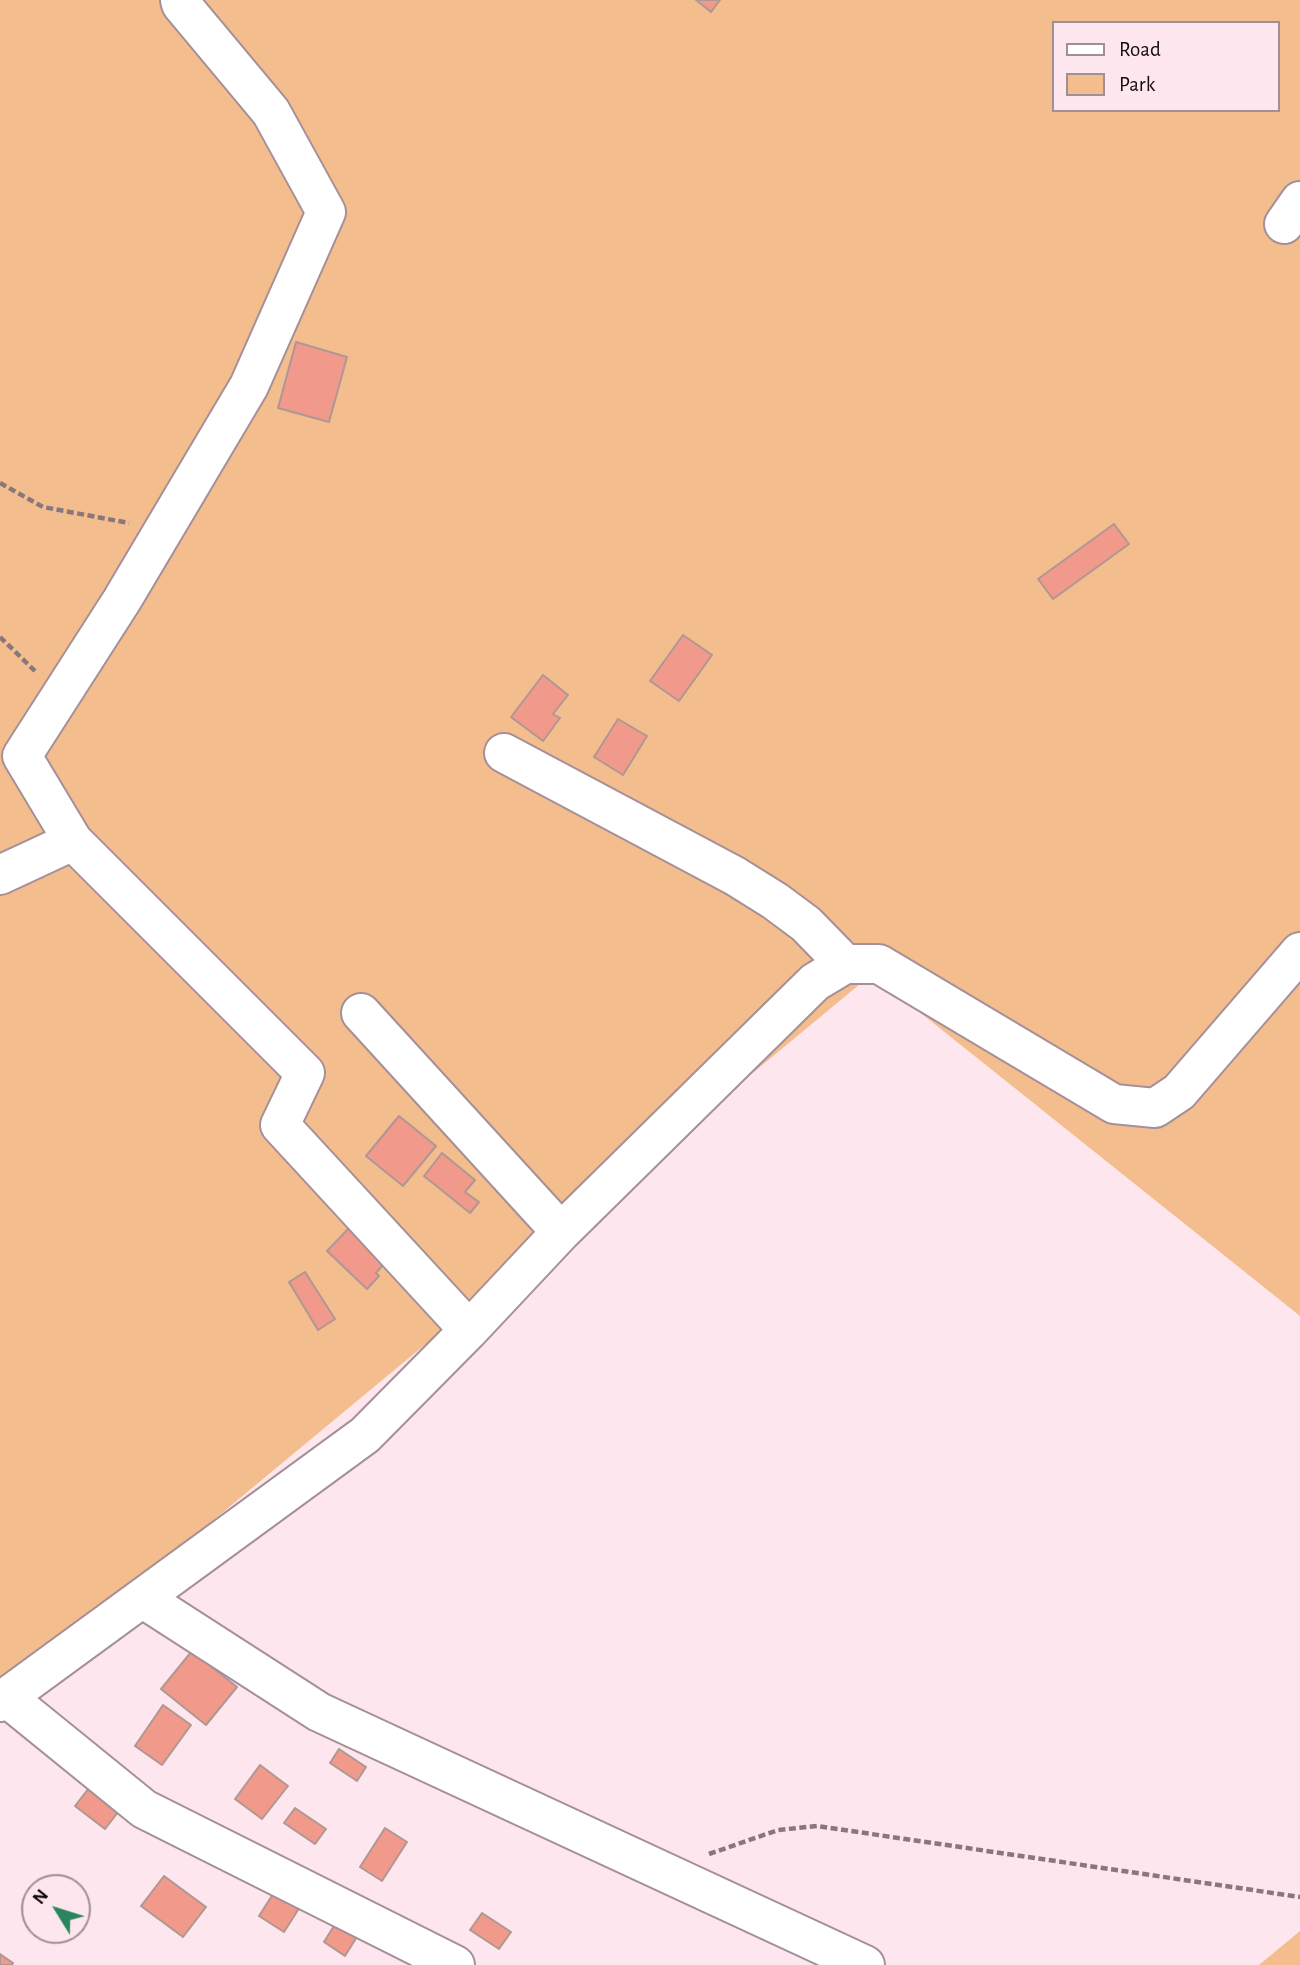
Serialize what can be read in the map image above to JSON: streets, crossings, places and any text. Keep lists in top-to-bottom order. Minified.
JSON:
{"legend":["Road","Park"],"north":"top left"}
